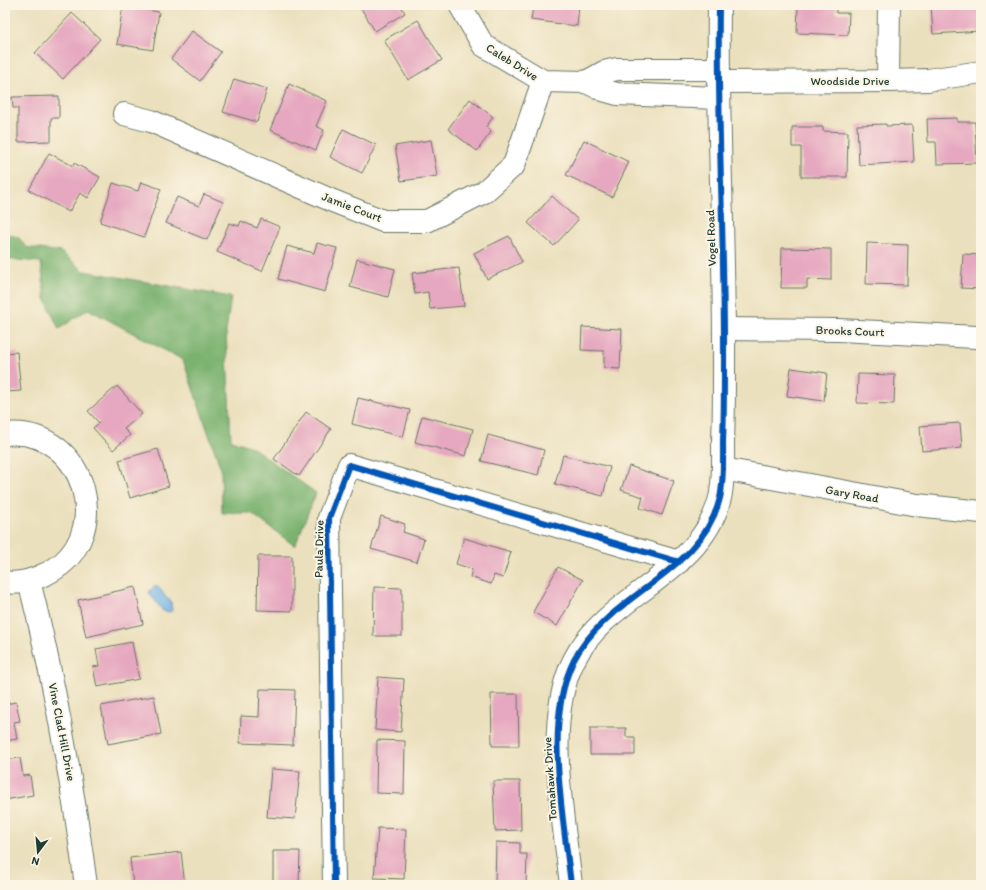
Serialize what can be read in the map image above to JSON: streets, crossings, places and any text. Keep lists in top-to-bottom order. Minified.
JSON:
{"streets":{"street":["Caleb Drive","Woodside Drive","Jamie Court","Vogel Road","Brooks Court","Gary Road","Paula Drive","Vine Clad Hill Drive","Tomahawk Drive"]},"crossings":[["Caleb Drive","Woodside Drive"],["Caleb Drive","Jamie Court"],["Caleb Drive","Vogel Road"],["Woodside Drive","Vogel Road"],["Vogel Road","Brooks Court"],["Vogel Road","Gary Road"],["Vogel Road","Tomahawk Drive"],["Gary Road","Tomahawk Drive"],["Paula Drive","Tomahawk Drive"]],"north":"bottom"}
